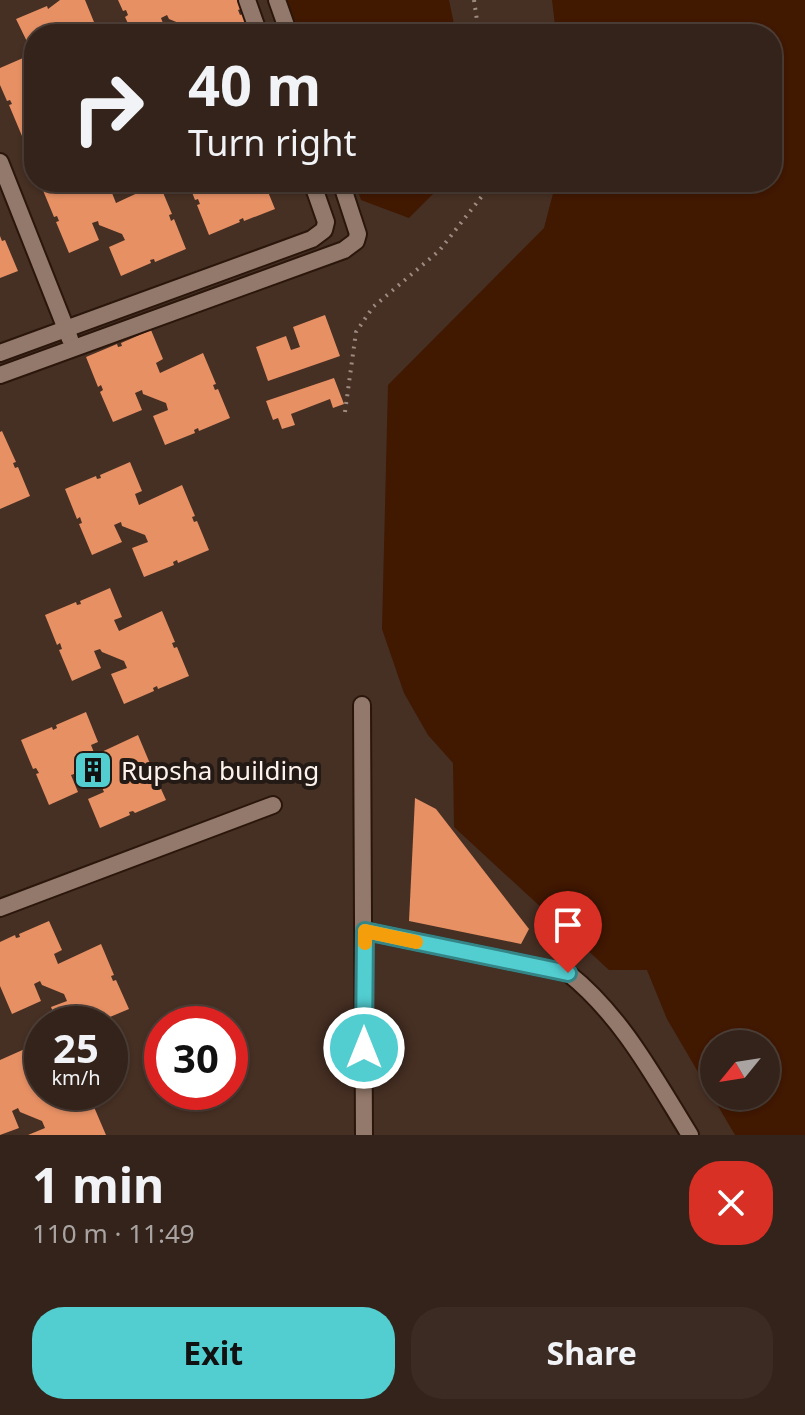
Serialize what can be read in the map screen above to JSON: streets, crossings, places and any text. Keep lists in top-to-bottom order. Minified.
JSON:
{"places":{"building":["Rupsha building"]},"north":"bottom left","page":{"turn":["40 m","Turn right"],"speed":"25 km/h","limit":"30","heading":["1 min","110 m · 11:49"],"buttons":["Exit","Share"]}}
